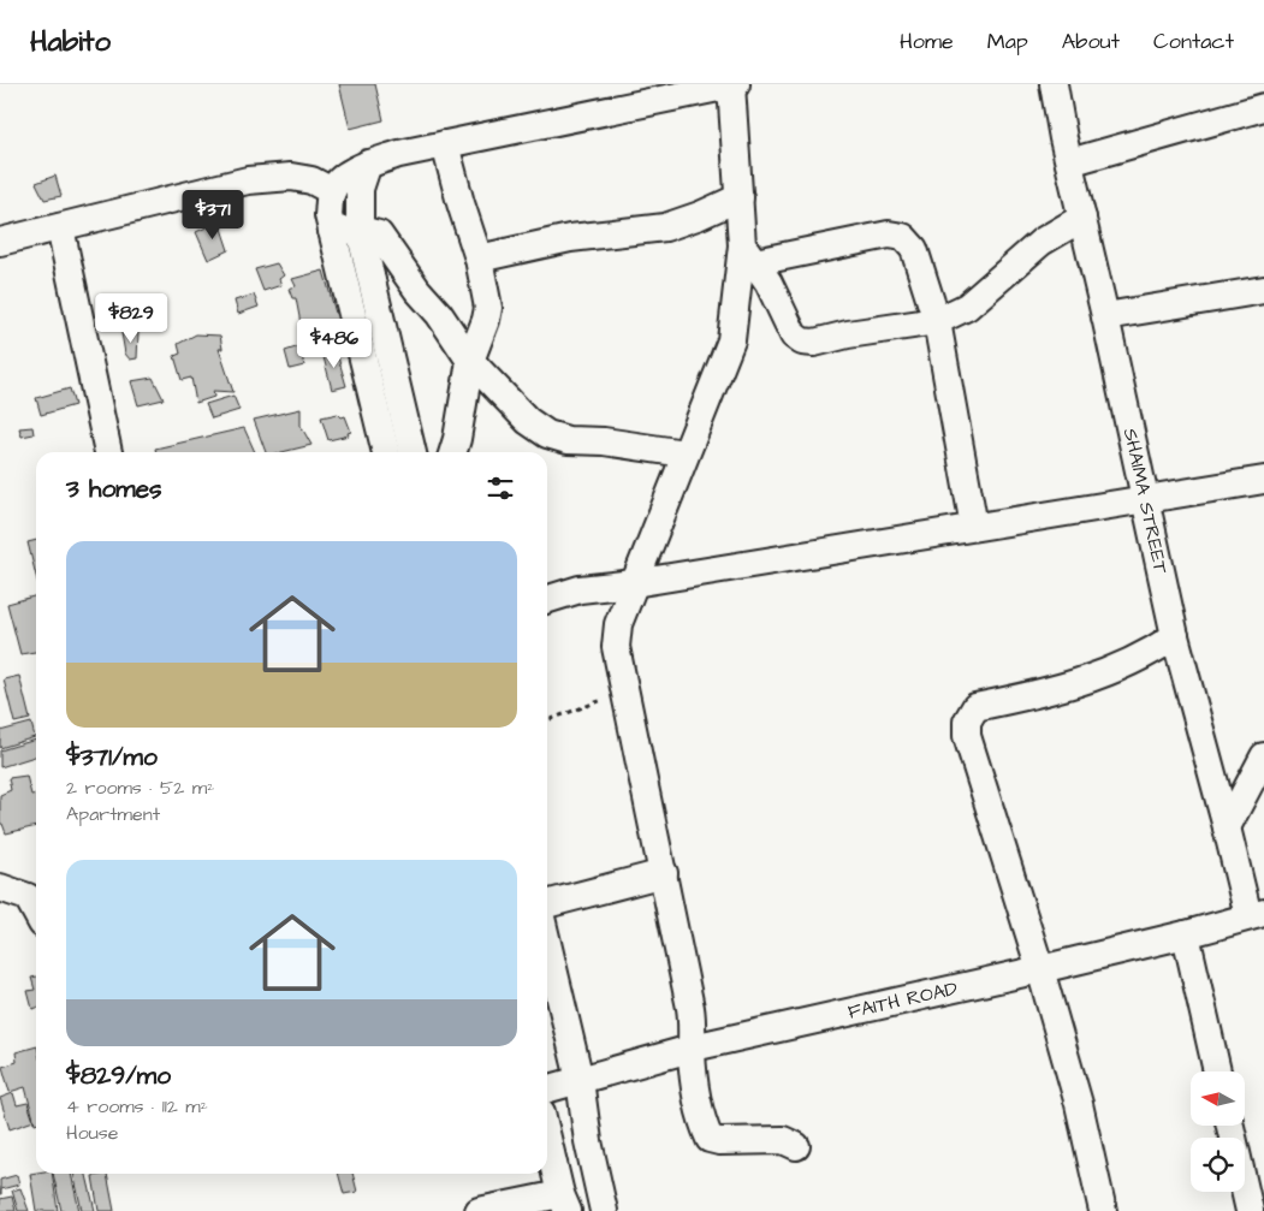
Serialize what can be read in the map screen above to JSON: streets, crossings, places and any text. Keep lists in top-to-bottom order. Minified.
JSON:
{"streets":{"street":["SHAIMA STREET","FAITH ROAD"]},"crossings":[["SHAIMA STREET","FAITH ROAD"]],"north":"left","page":{"header":"Habito","nav":["Home","Map","About","Contact"],"price":["$371","$829","$486"],"heading":"3 homes","list":[{"name":"$371/mo","note":"2 rooms · 52 m² · Apartment"},{"name":"$829/mo","note":"4 rooms · 112 m² · House"}]}}
